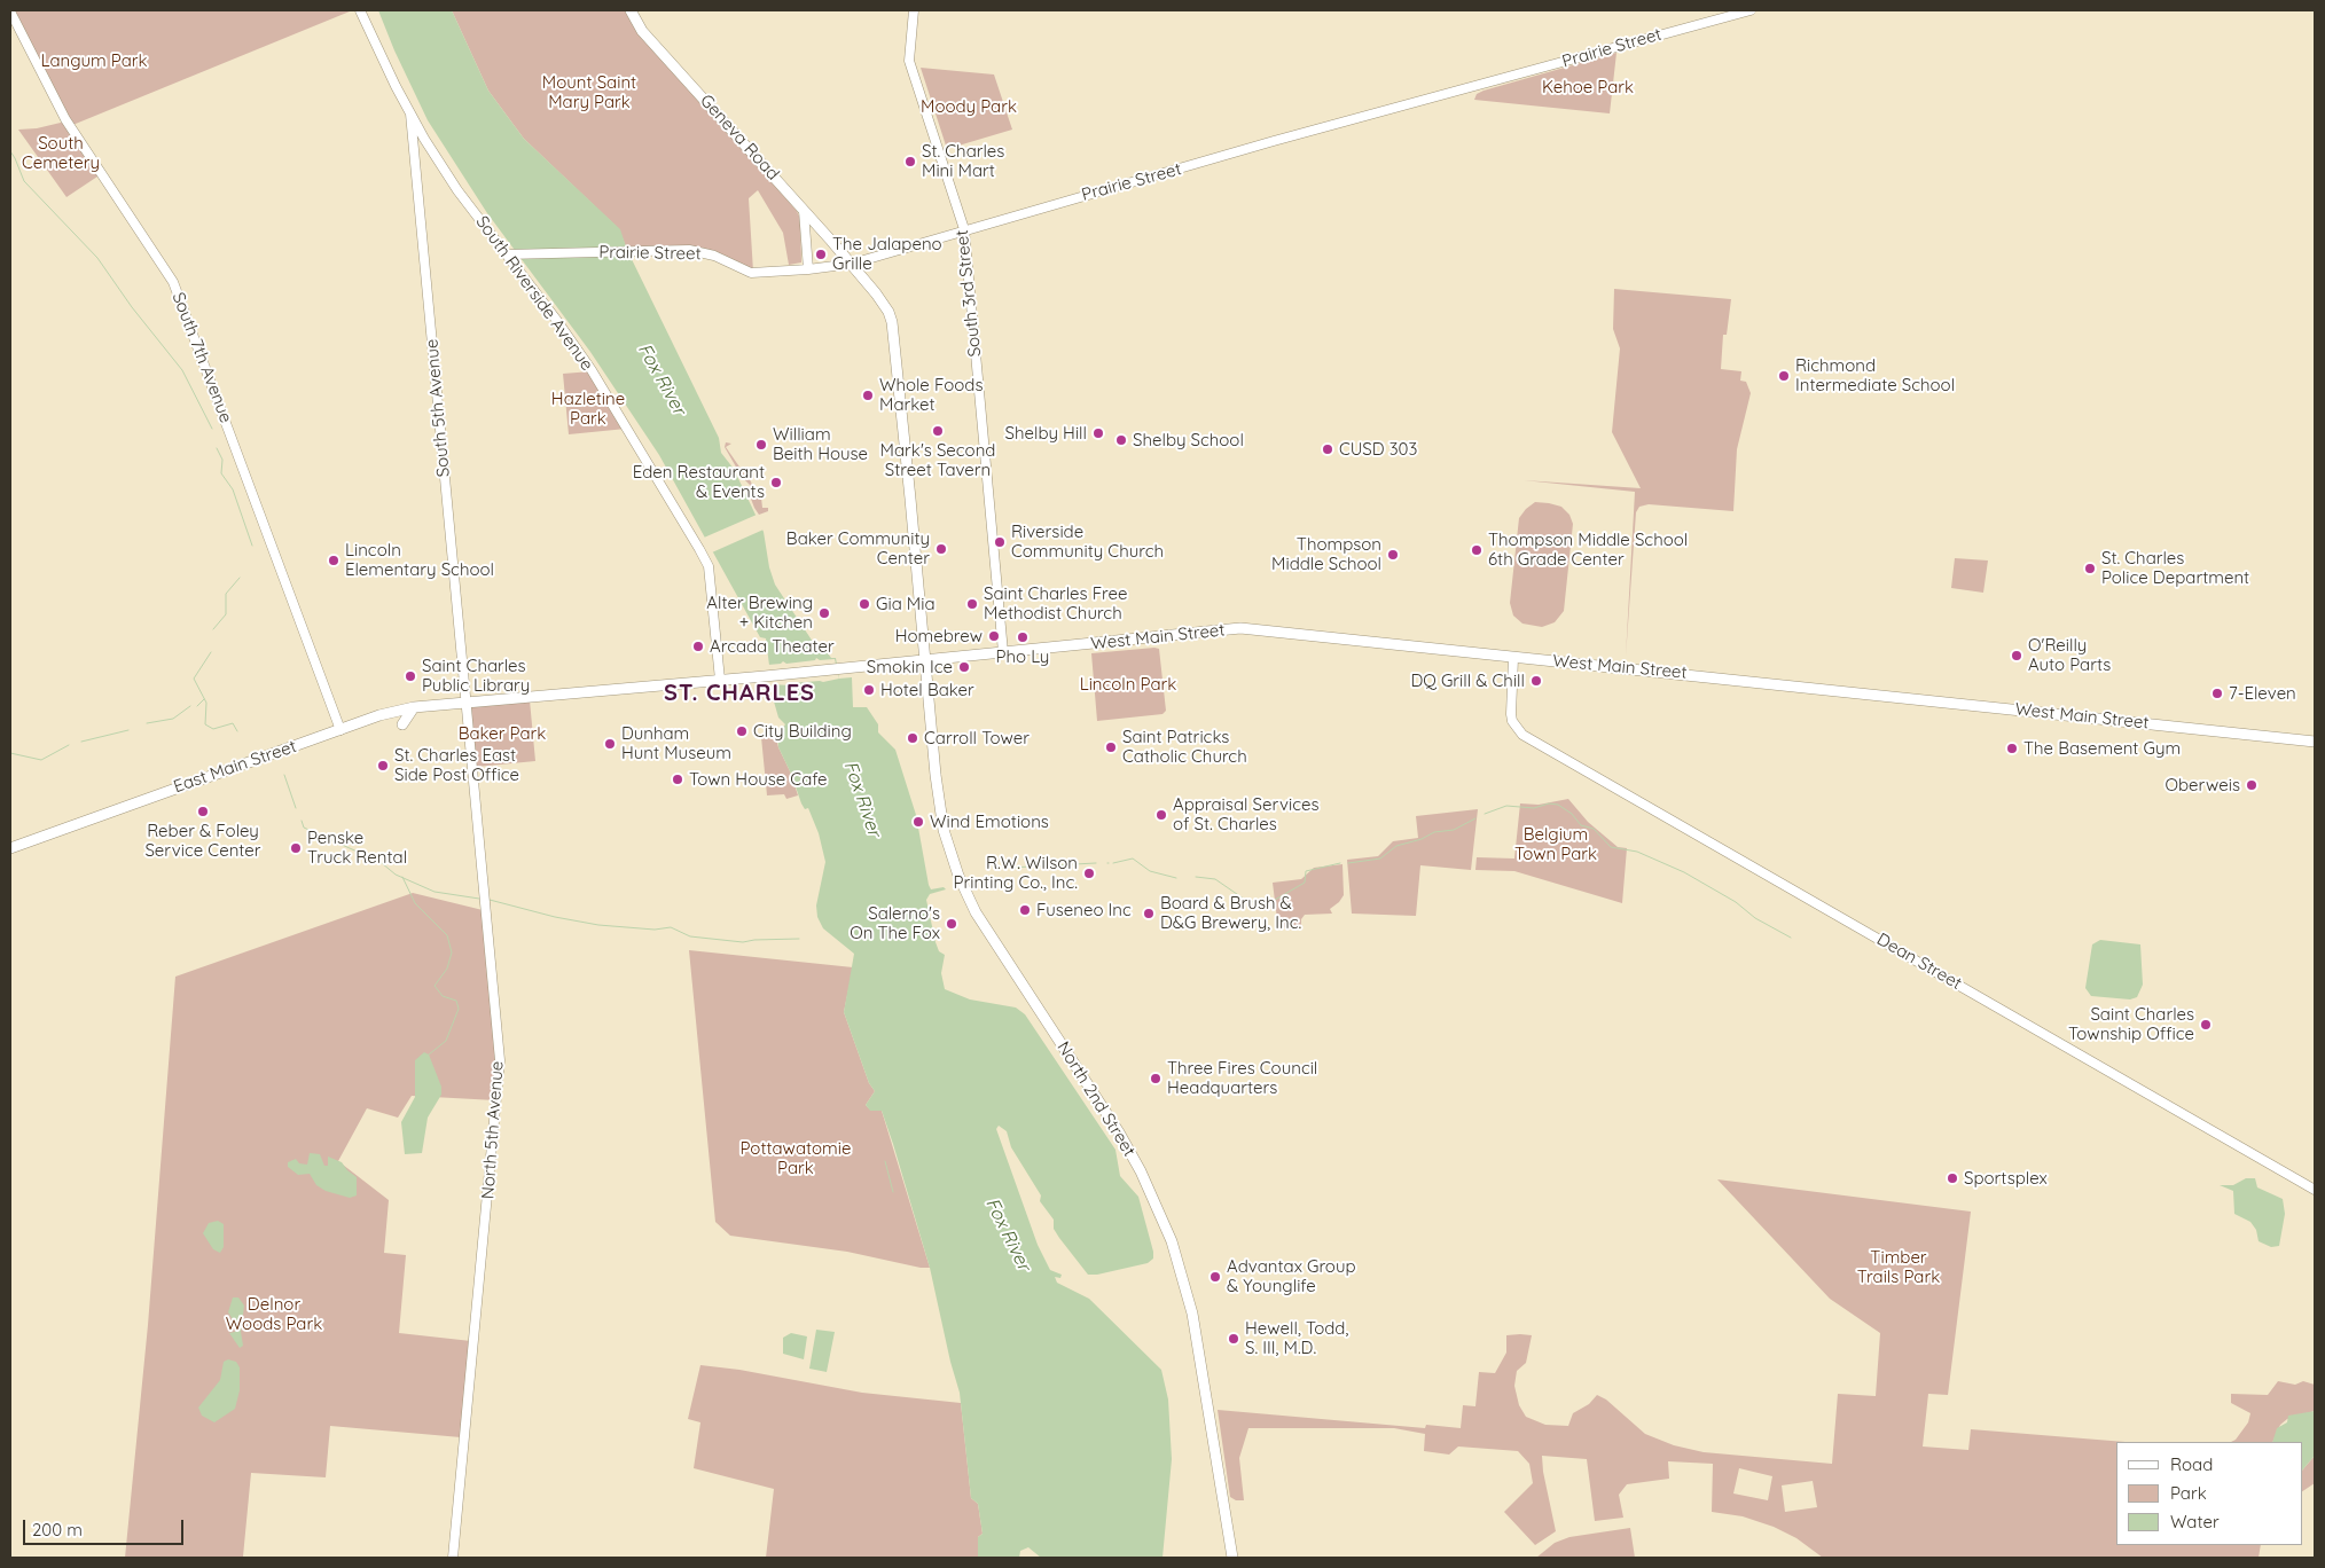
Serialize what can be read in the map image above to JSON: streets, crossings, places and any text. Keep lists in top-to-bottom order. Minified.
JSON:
{"streets":{"main road":["Geneva Road","West Main Street","East Main Street","North 2nd Street"],"street":["Prairie Street","South Riverside Avenue","South 3rd Street","South 7th Avenue","South 5th Avenue","Dean Street","North 5th Avenue"]},"crossings":[["Prairie Street","Geneva Road"],["Prairie Street","South Riverside Avenue"],["Prairie Street","South 3rd Street"],["Prairie Street","North 2nd Street"],["Geneva Road","North 2nd Street"],["South Riverside Avenue","South 5th Avenue"],["South Riverside Avenue","West Main Street"],["South Riverside Avenue","East Main Street"],["South 3rd Street","West Main Street"],["South 7th Avenue","East Main Street"],["South 5th Avenue","East Main Street"],["South 5th Avenue","North 5th Avenue"],["West Main Street","East Main Street"],["West Main Street","Dean Street"],["West Main Street","North 2nd Street"],["East Main Street","North 5th Avenue"]],"districts":["ST. CHARLES"],"water":["Fox River"],"parks":["Langum Park","Mount Saint Mary Park","Kehoe Park","Moody Park","South Cemetery","Hazletine Park","Lincoln Park","Baker Park","Belgium Town Park","Pottawatomie Park","Timber Trails Park","Delnor Woods Park"],"places":["St. Charles Mini Mart","The Jalapeno Grille","Richmond Intermediate School","Whole Foods Market","Mark's Second Street Tavern","Shelby Hill","Shelby School","William Beith House","CUSD 303","Eden Restaurant & Events","Riverside Community Church","Baker Community Center","Thompson Middle School 6th Grade Center","Thompson Middle School","Lincoln Elementary School","St. Charles Police Department","Gia Mia","Saint Charles Free Methodist Church","Alter Brewing + Kitchen","Homebrew","Pho Ly","Arcada Theater","O'Reilly Auto Parts","Smokin Ice","Saint Charles Public Library","DQ Grill & Chill","Hotel Baker","7-Eleven","City Building","Carroll Tower","Dunham Hunt Museum","Saint Patricks Catholic Church","The Basement Gym","St. Charles East Side Post Office","Town House Cafe","Oberweis","Reber & Foley Service Center","Appraisal Services of St. Charles","Wind Emotions","Penske Truck Rental","R.W. Wilson Printing Co., Inc.","Fuseneo Inc","Board & Brush & D&G Brewery, Inc.","Salerno's On The Fox","Saint Charles Township Office","Three Fires Council Headquarters","Sportsplex","Advantax Group & Younglife","Hewell, Todd, S. III, M.D."],"legend":["Road","Park","Water"],"scale_bar":"200 m"}
